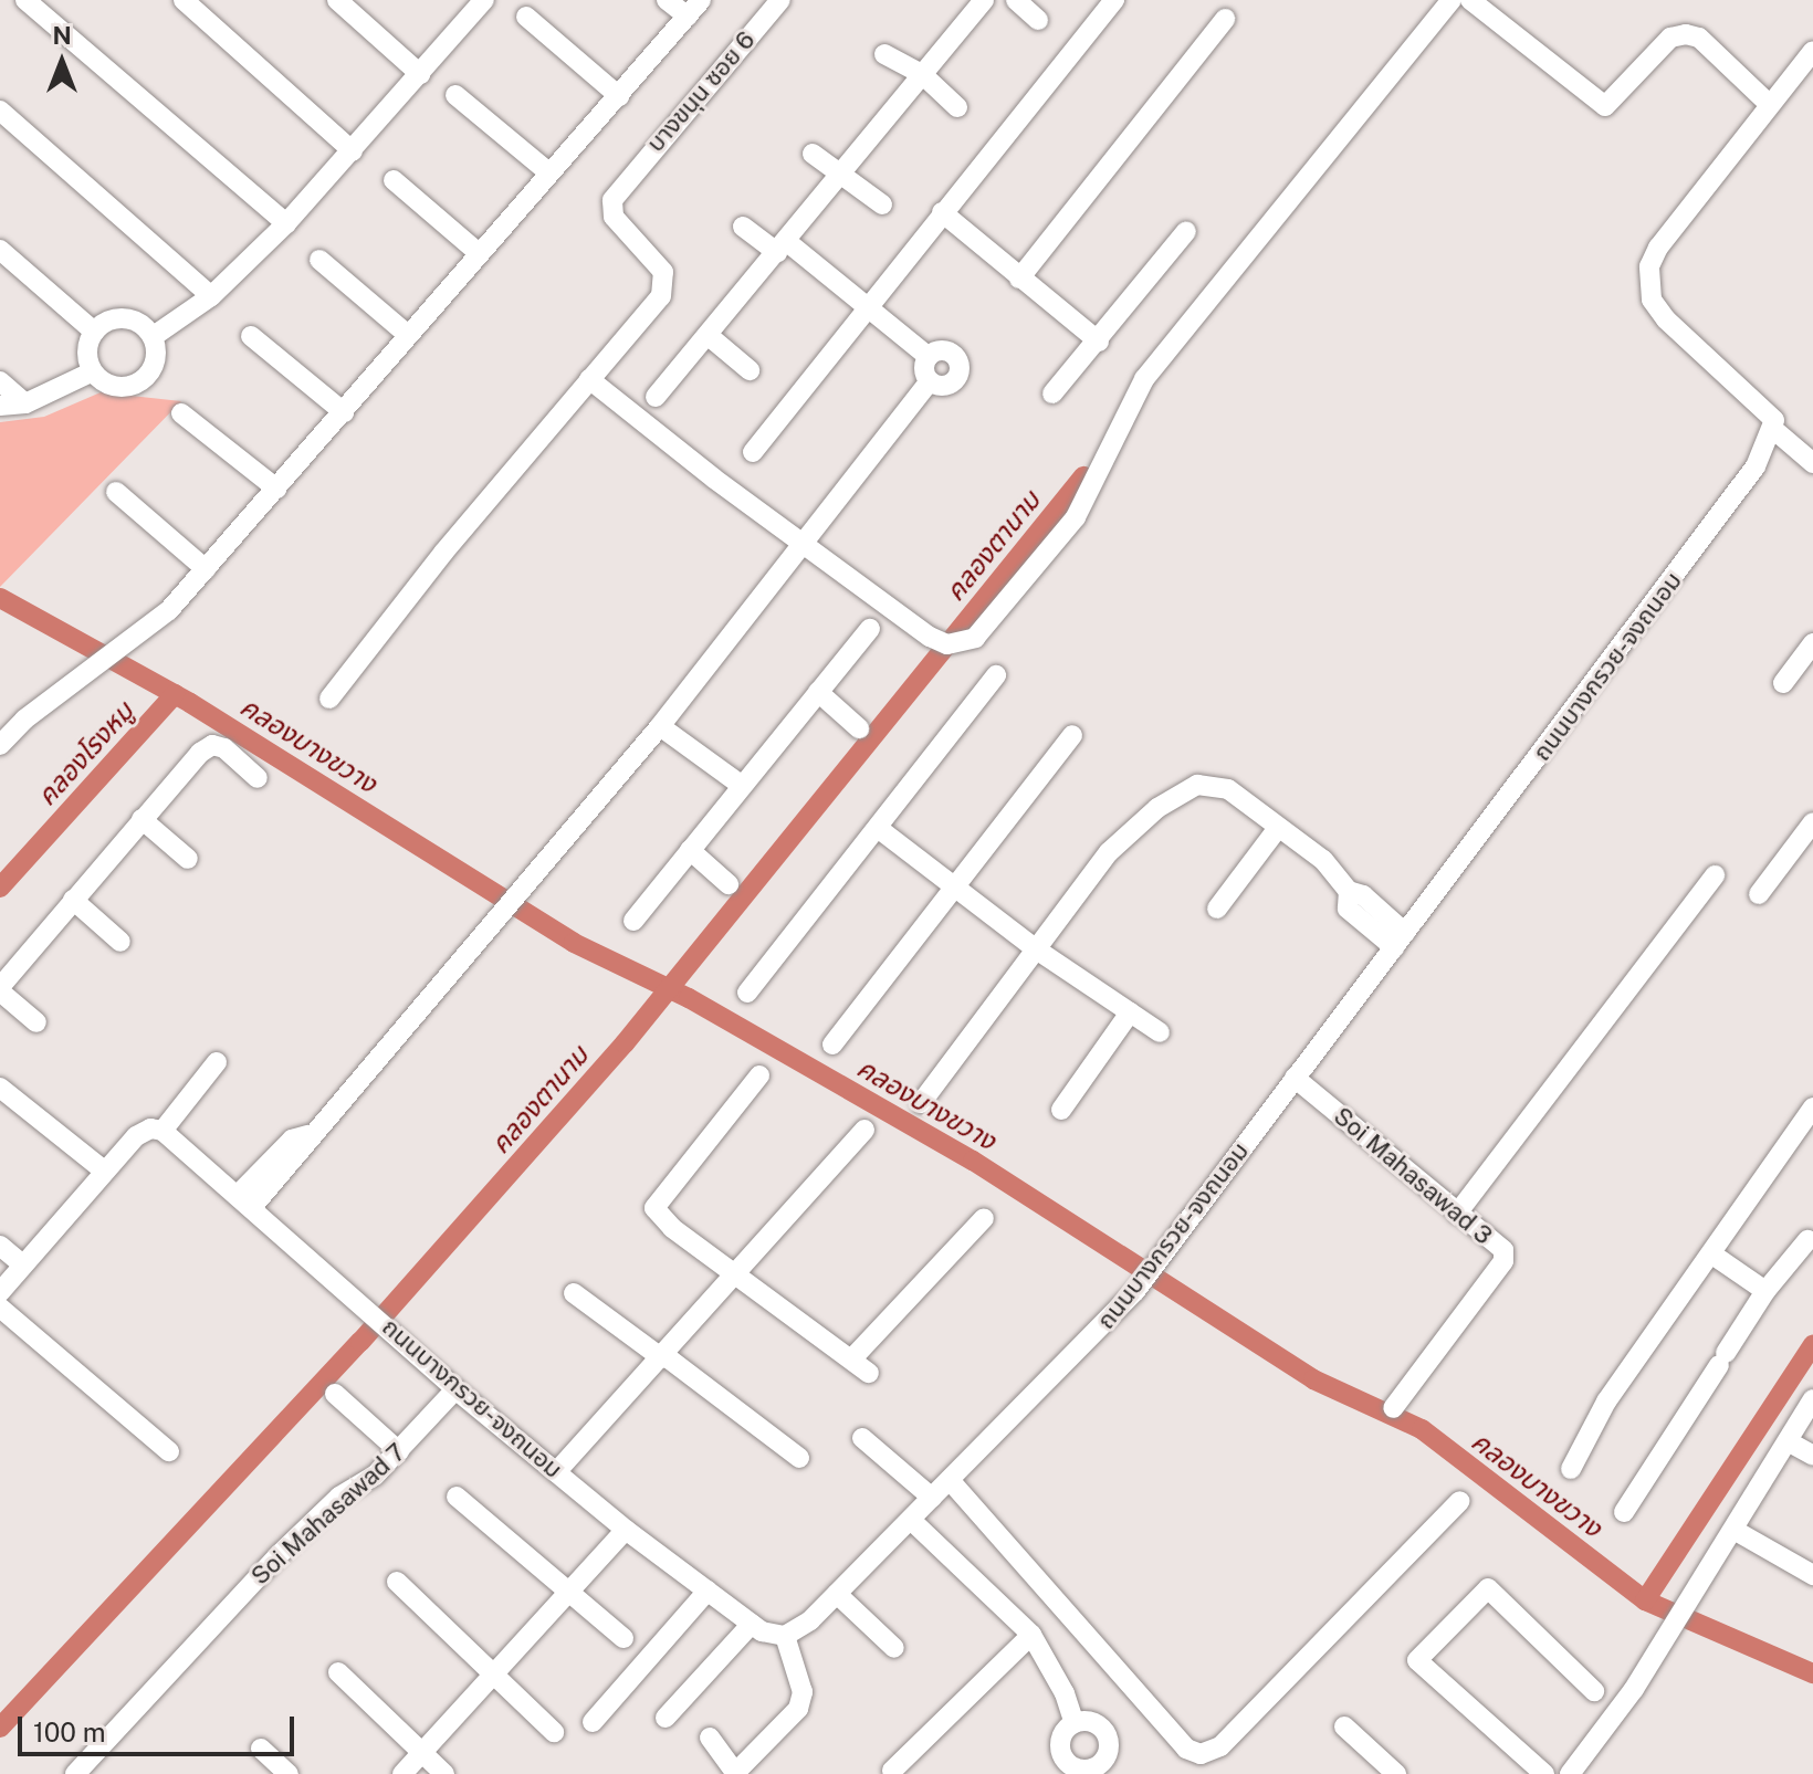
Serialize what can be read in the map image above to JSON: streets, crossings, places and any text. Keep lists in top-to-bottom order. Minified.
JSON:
{"streets":{"street":["บางขนุน ซอย 6","ถนนบางกรวย-จงถนอม","Soi Mahasawad 3","Soi Mahasawad 7"]},"crossings":[["ถนนบางกรวย-จงถนอม","Soi Mahasawad 3"],["ถนนบางกรวย-จงถนอม","Soi Mahasawad 7"]],"water":["คลองตานาม","คลองบางขวาง","คลองโรงหมู"],"scale_bar":"100 m","north":"top"}
